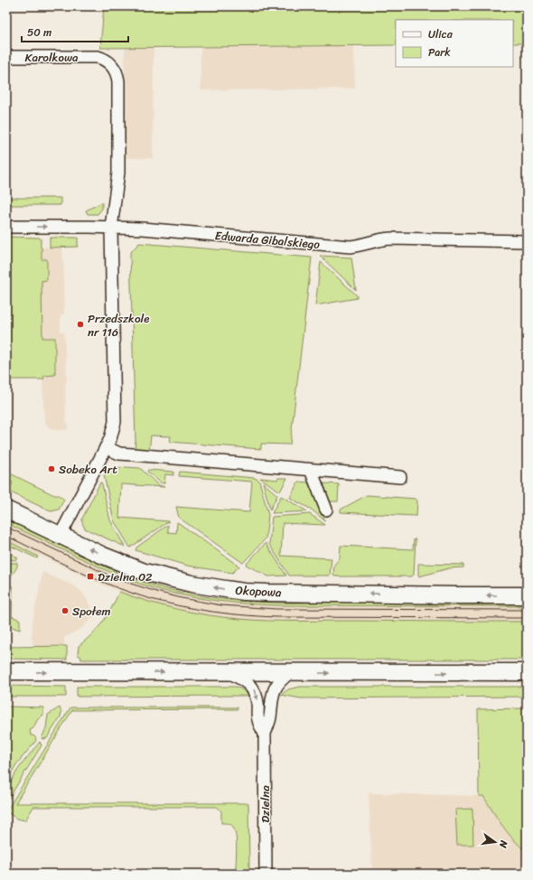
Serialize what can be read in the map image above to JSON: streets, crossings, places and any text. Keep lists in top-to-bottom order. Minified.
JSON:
{"streets":{"main road":["Okopowa"],"street":["Karolkowa","Edwarda Gibalskiego","Dzielna"]},"crossings":[["Karolkowa","Edwarda Gibalskiego"]],"places":{"other":["Przedszkole nr 116","Sobeko Art","Społem"],"transit":["Dzielna 02"]},"legend":["Ulica","Park"],"scale_bar":"50 m","north":"right"}
